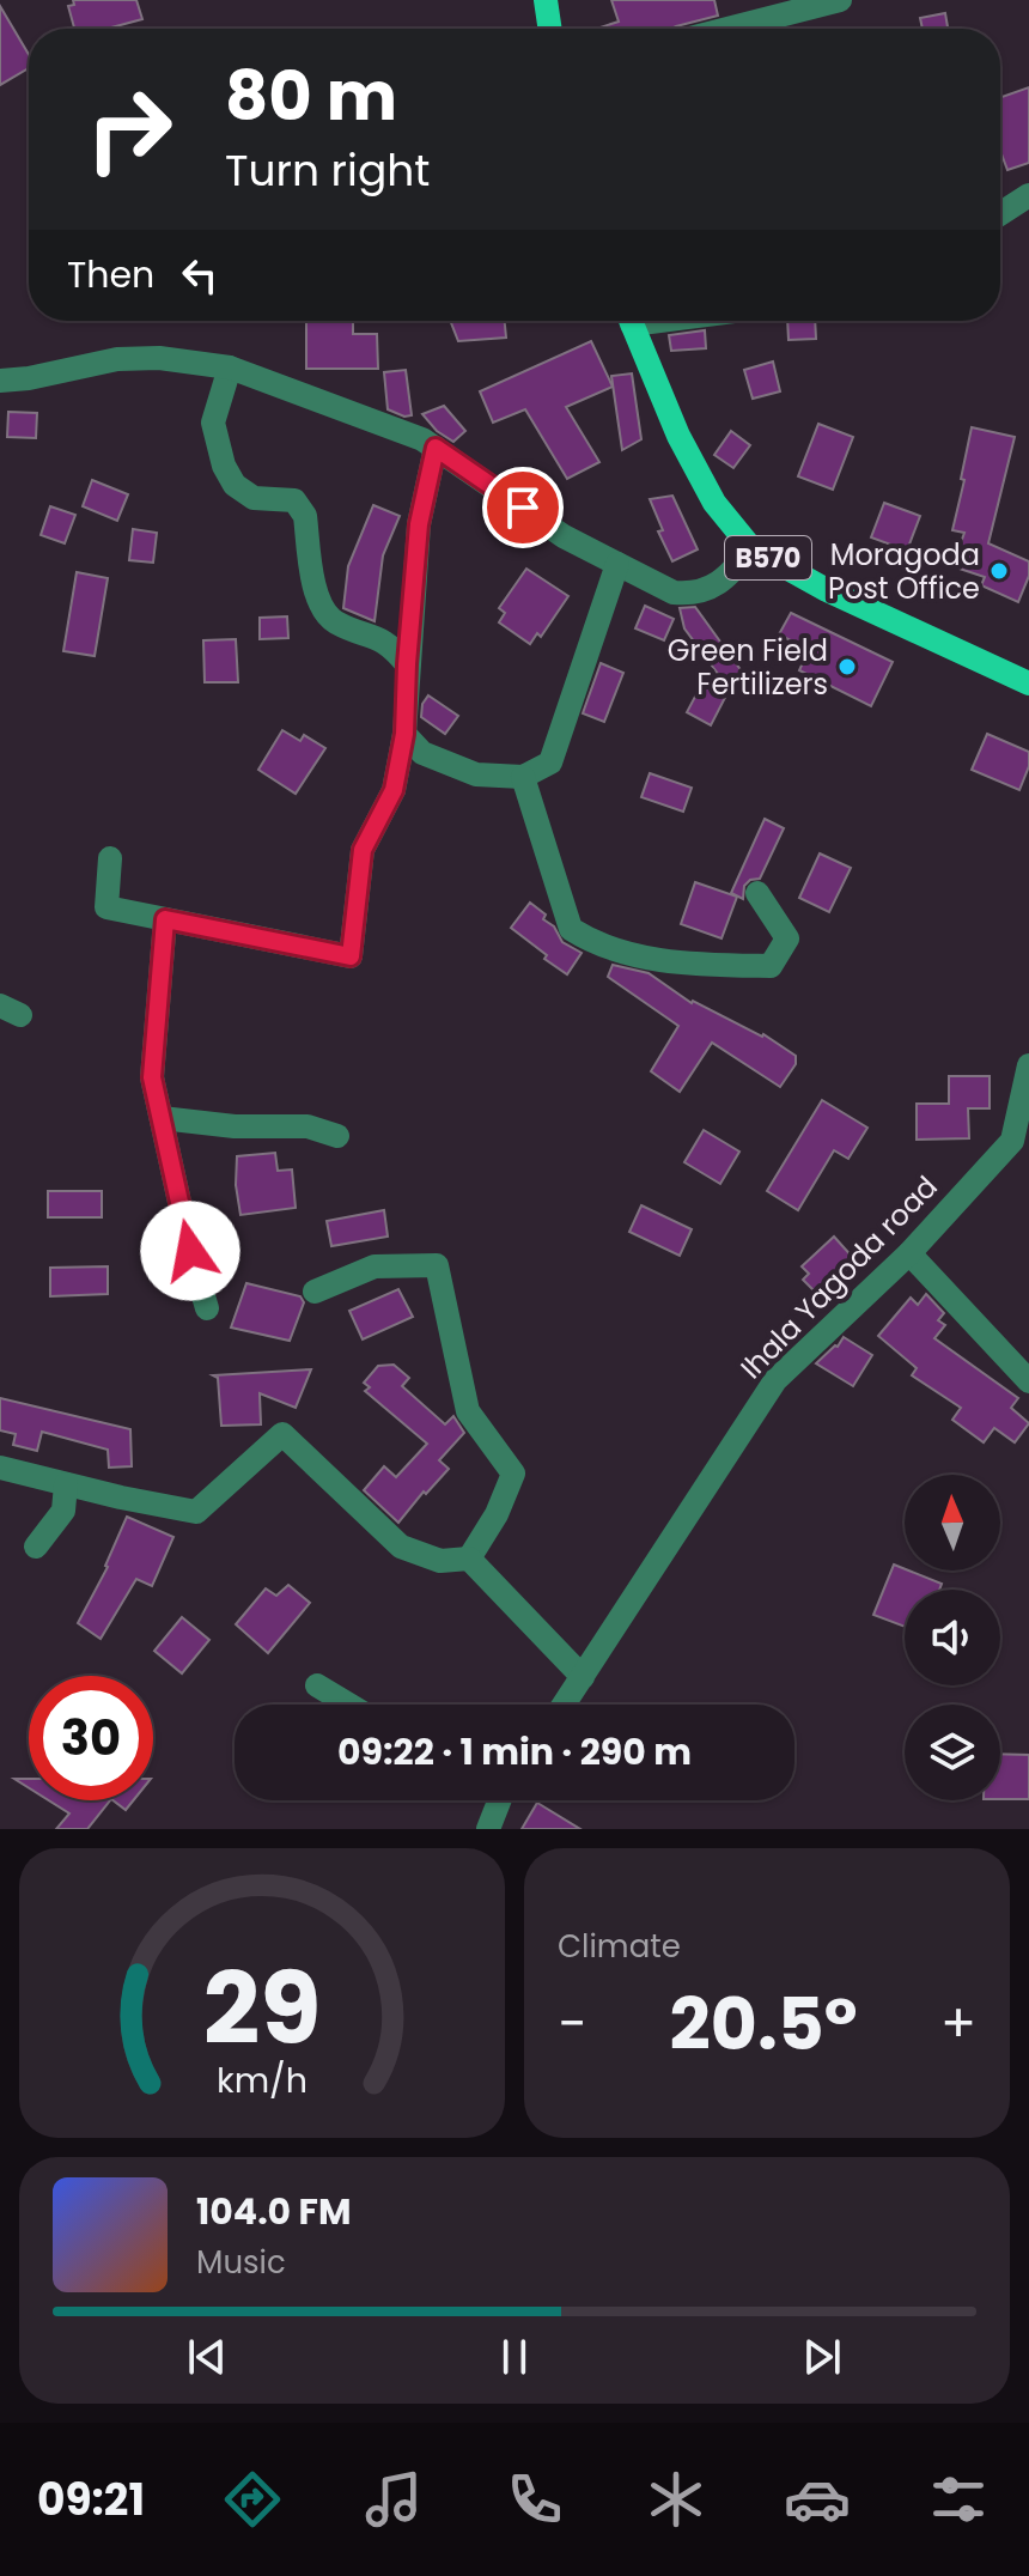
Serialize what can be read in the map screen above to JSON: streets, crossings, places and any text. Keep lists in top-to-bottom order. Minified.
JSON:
{"streets":{"main road":["B570"],"street":["Ihala Yagoda road"]},"places":["Moragoda Post Office","Green Field Fertilizers"],"north":"top","page":{"turn":["80 m","Turn right"],"then":"Then","limit":"30","trip":"09:22 · 1 min · 290 m","tile":"Climate","heat":["−","20.5°","+"],"song":["104.0 FM","Music"],"tabs":"09:21","gauge":["29","km/h"]}}
